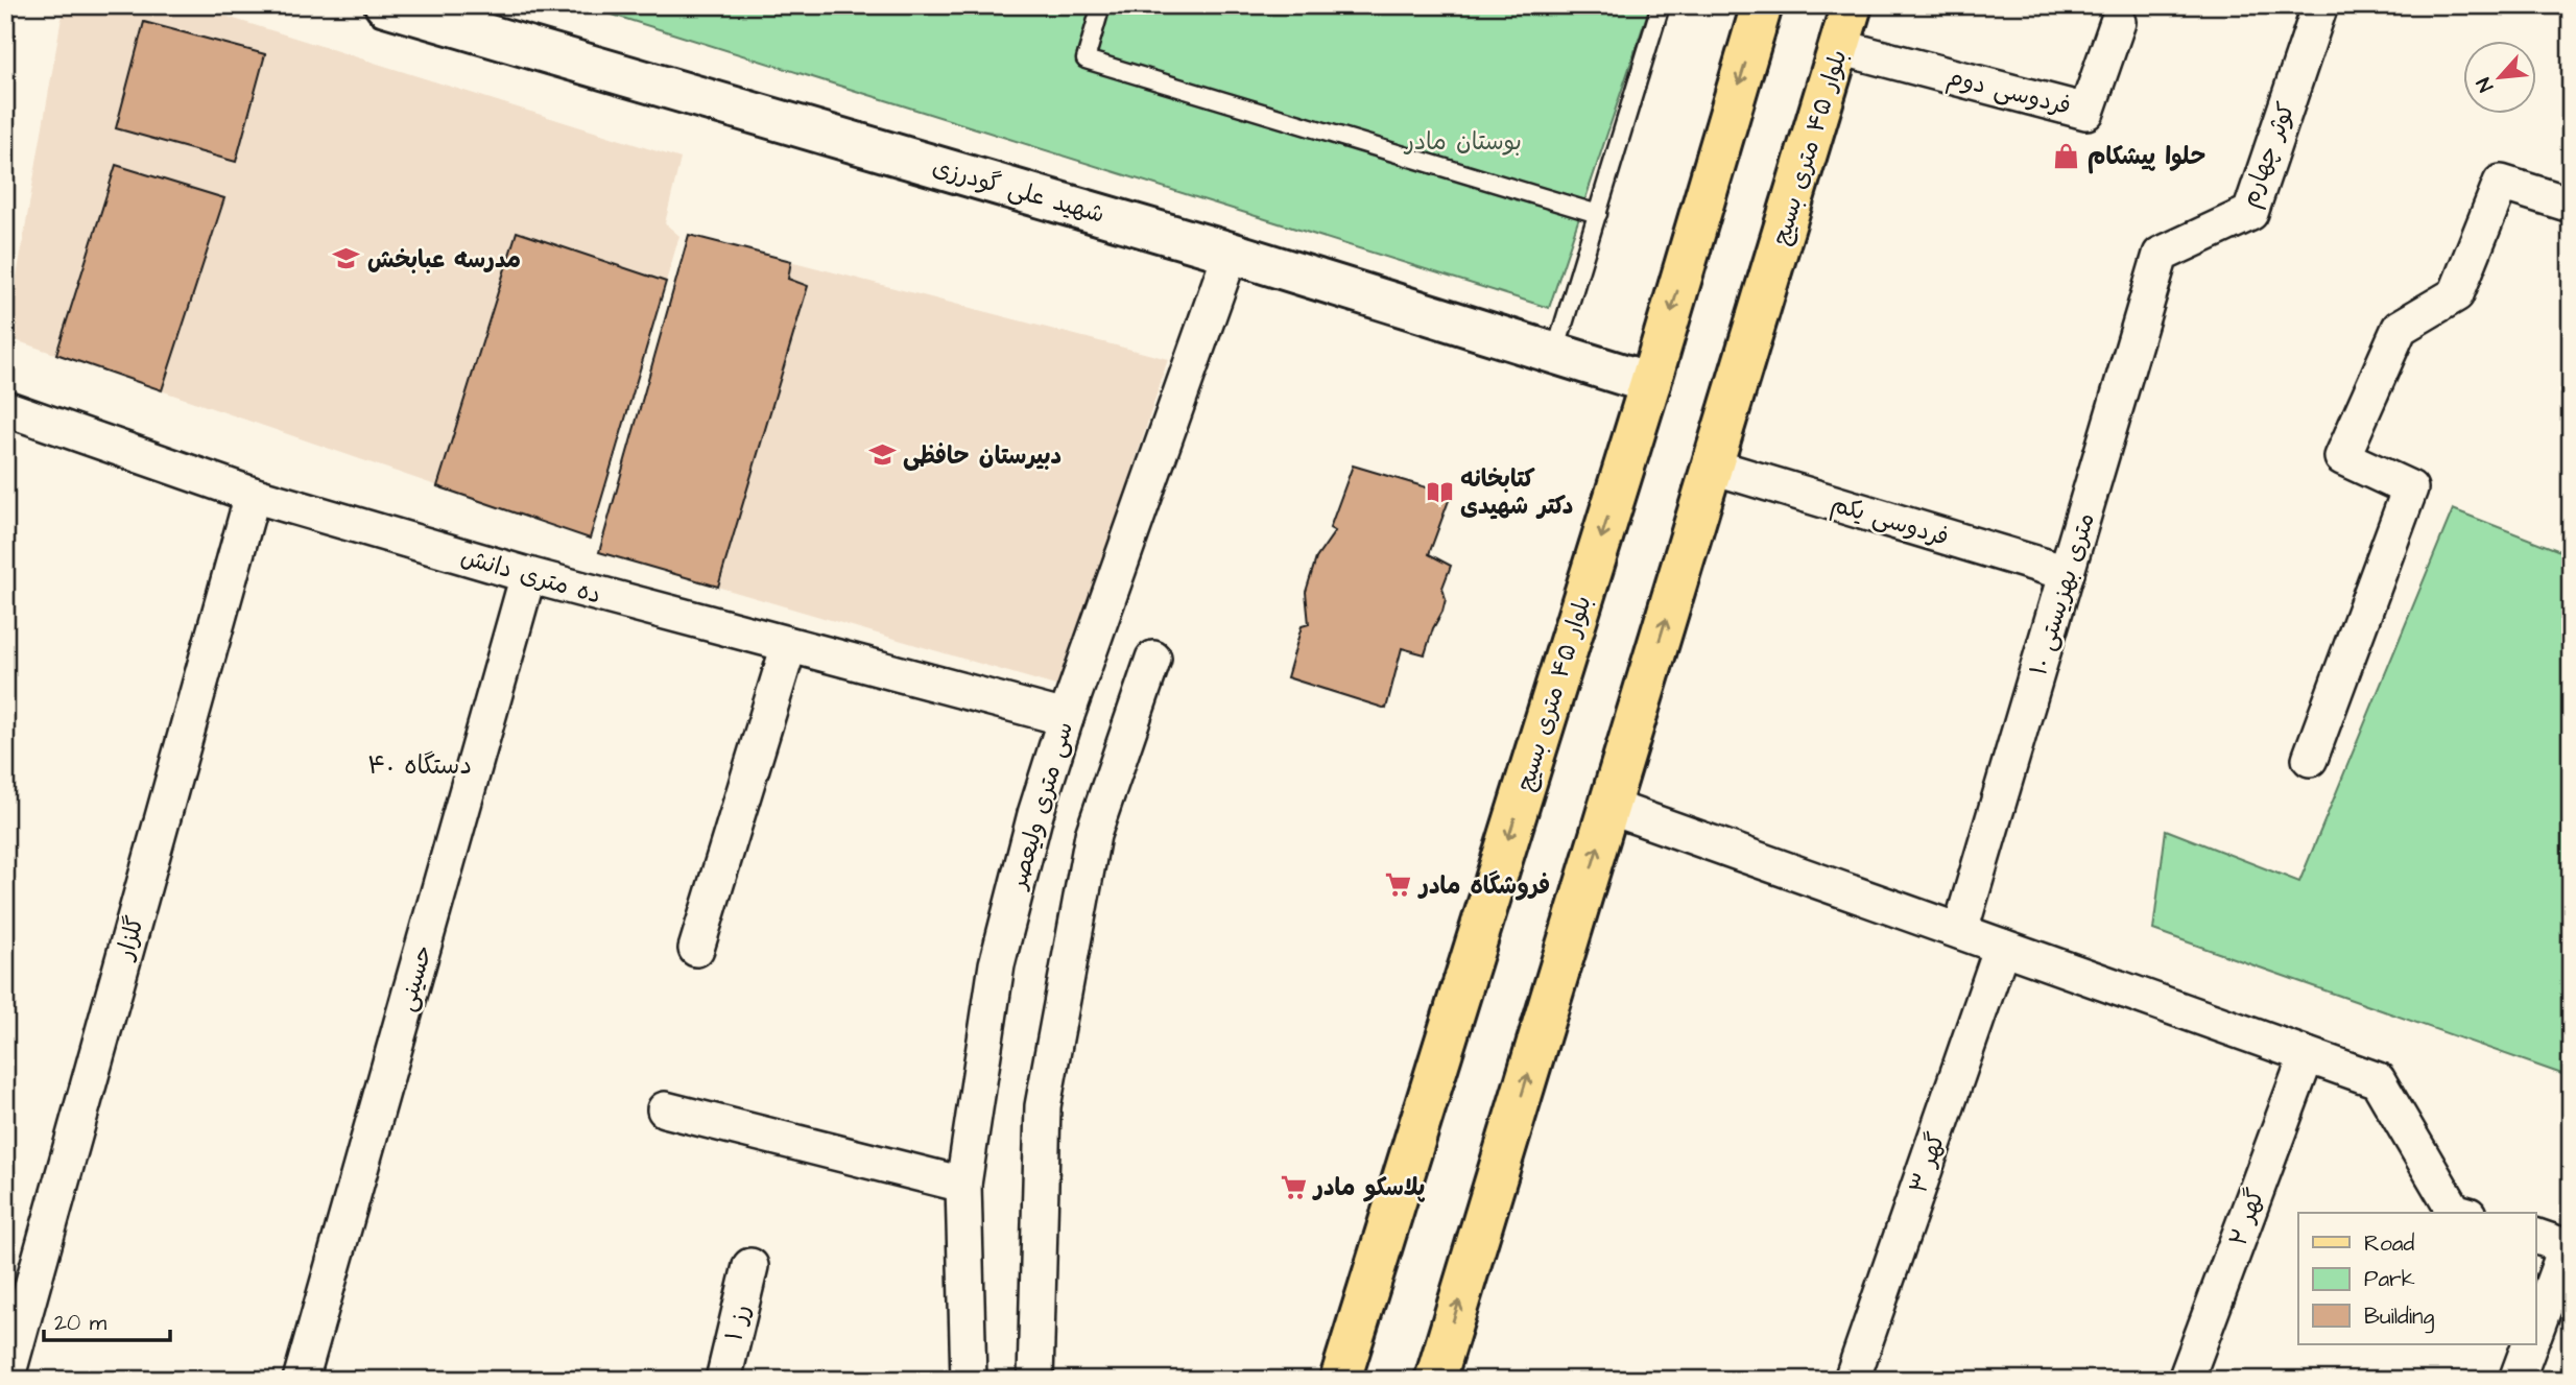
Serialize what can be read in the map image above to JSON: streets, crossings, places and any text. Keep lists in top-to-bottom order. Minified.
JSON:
{"streets":{"main road":["بلوار ۴۵ متری بسیج"],"street":["فردوسی دوم","کوثر چهارم","شهید علی گودرزی","فردوسی یکم","ده متری دانش","۱۰ متری بهزیستی","سی متری ولیعصر","گلزار","حسینی","گهر ۳","گهر ۲","رز ۱"]},"crossings":[["فردوسی دوم","بلوار ۴۵ متری بسیج"],["بلوار ۴۵ متری بسیج","شهید علی گودرزی"],["بلوار ۴۵ متری بسیج","فردوسی یکم"],["کوثر چهارم","۱۰ متری بهزیستی"],["شهید علی گودرزی","سی متری ولیعصر"],["فردوسی یکم","۱۰ متری بهزیستی"],["ده متری دانش","سی متری ولیعصر"],["ده متری دانش","گلزار"],["ده متری دانش","حسینی"]],"districts":["۴۰ دستگاه"],"parks":["بوستان مادر"],"places":{"shop":["حلوا پیشکام"],"school or university":["مدرسه عبابخش","دبیرستان حافظی"],"library":["کتابخانه دکتر شهیدی"],"supermarket":["فروشگاه مادر","پلاسکو مادر"]},"legend":["Road","Park","Building"],"scale_bar":"20 m","north":"bottom left"}
